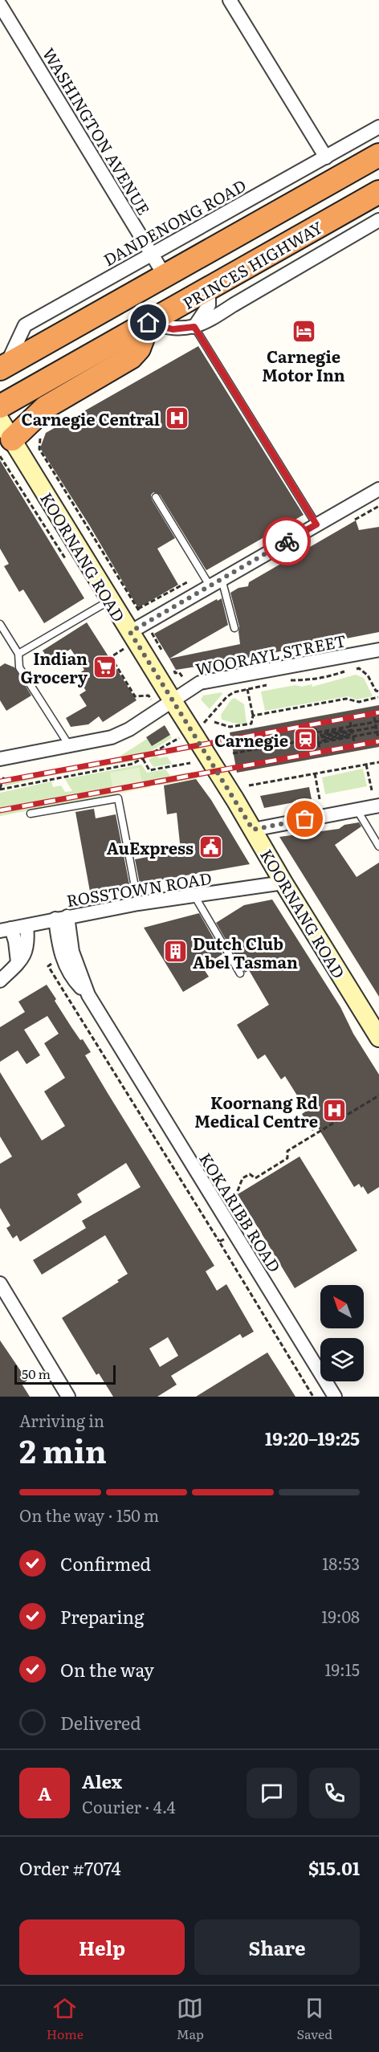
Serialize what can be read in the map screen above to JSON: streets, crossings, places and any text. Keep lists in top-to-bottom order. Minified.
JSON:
{"streets":{"highway":["PRINCES HIGHWAY"],"street":["WASHINGTON AVENUE","DANDENONG ROAD","KOORNANG ROAD","WOORAYL STREET","ROSSTOWN ROAD","KOKARIBB ROAD"]},"crossings":[["WASHINGTON AVENUE","DANDENONG ROAD"],["WASHINGTON AVENUE","PRINCES HIGHWAY"],["DANDENONG ROAD","PRINCES HIGHWAY"],["KOORNANG ROAD","WOORAYL STREET"],["KOORNANG ROAD","ROSSTOWN ROAD"],["ROSSTOWN ROAD","KOKARIBB ROAD"]],"places":{"hotel":["Carnegie Motor Inn"],"hospital":["Carnegie Central","Koornang Rd Medical Centre"],"supermarket":["Indian Grocery"],"station":["Carnegie"],"public building":["AuExpress"],"building":["Dutch Club Abel Tasman"]},"scale_bar":"50 m","north":"top left","page":{"scale":"50 m","heading":["2 min","Arriving in","19:20–19:25"],"panel":["Alex","Courier · 4.4","Order #7074","$15.01"],"bar":"On the way · 150 m","list":[["Confirmed","18:53"],["Preparing","19:08"],["On the way","19:15"],"Delivered"],"round":"A","buttons":["Help","Share"],"tabs":["Home","Map","Saved"]}}
